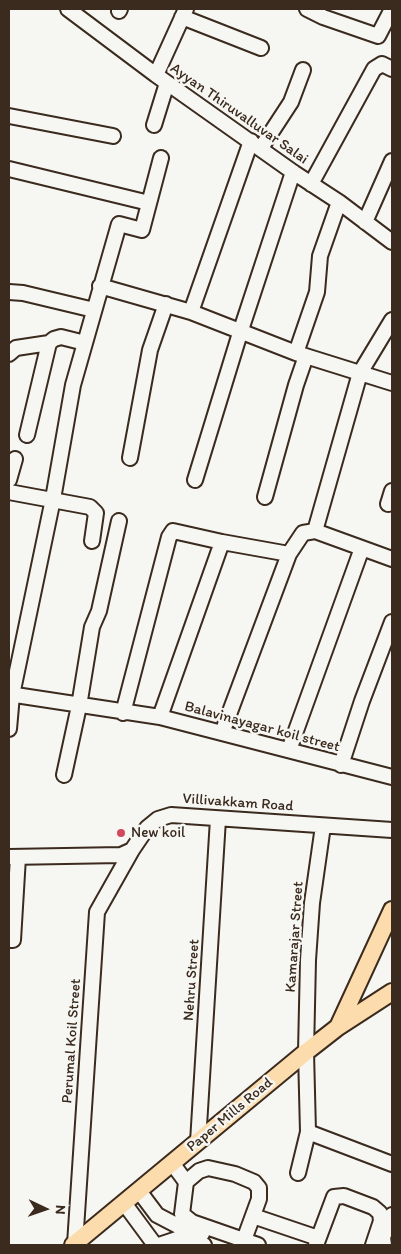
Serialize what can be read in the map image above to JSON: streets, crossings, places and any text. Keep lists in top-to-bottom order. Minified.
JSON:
{"streets":{"main road":["Paper Mills Road"],"street":["Ayyan Thiruvalluvar Salai","Balavinayagar koil street","Villivakkam Road","Kamarajar Street","Nehru Street","Perumal Koil Street"]},"crossings":[["Villivakkam Road","Kamarajar Street"],["Villivakkam Road","Nehru Street"],["Villivakkam Road","Perumal Koil Street"],["Kamarajar Street","Paper Mills Road"],["Nehru Street","Paper Mills Road"],["Perumal Koil Street","Paper Mills Road"]],"places":["New koil"],"north":"right"}
